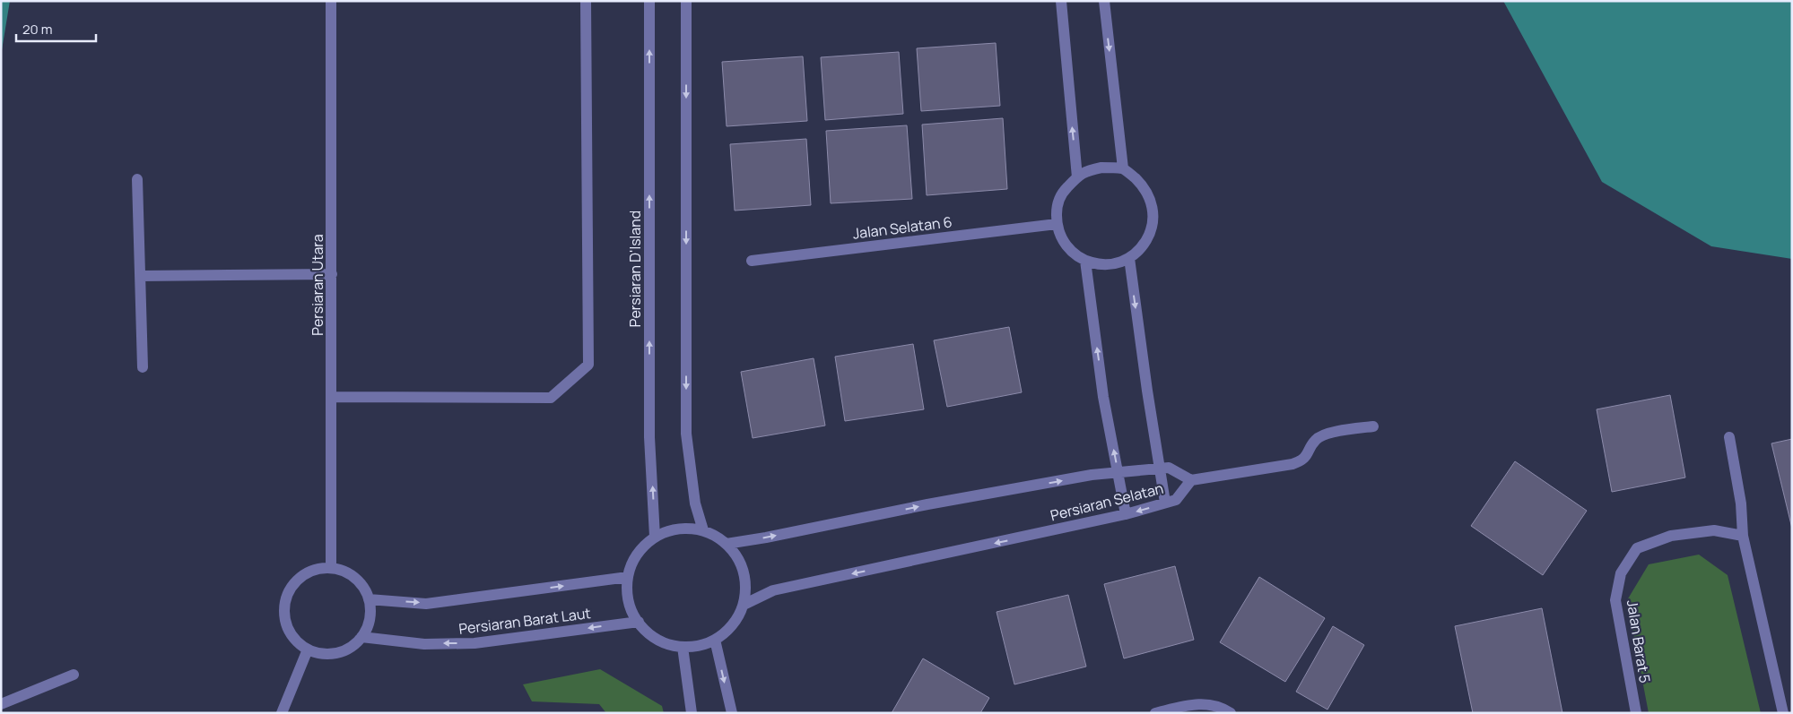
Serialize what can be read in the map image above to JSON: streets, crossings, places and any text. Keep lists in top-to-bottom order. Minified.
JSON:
{"streets":{"street":["Jalan Selatan 6","Persiaran D'Island","Persiaran Utara","Persiaran Selatan","Persiaran Barat Laut","Jalan Barat 5"]},"crossings":[["Persiaran D'Island","Persiaran Selatan"],["Persiaran D'Island","Persiaran Barat Laut"],["Persiaran Utara","Persiaran Barat Laut"],["Persiaran Selatan","Persiaran Barat Laut"]],"scale_bar":"20 m"}
